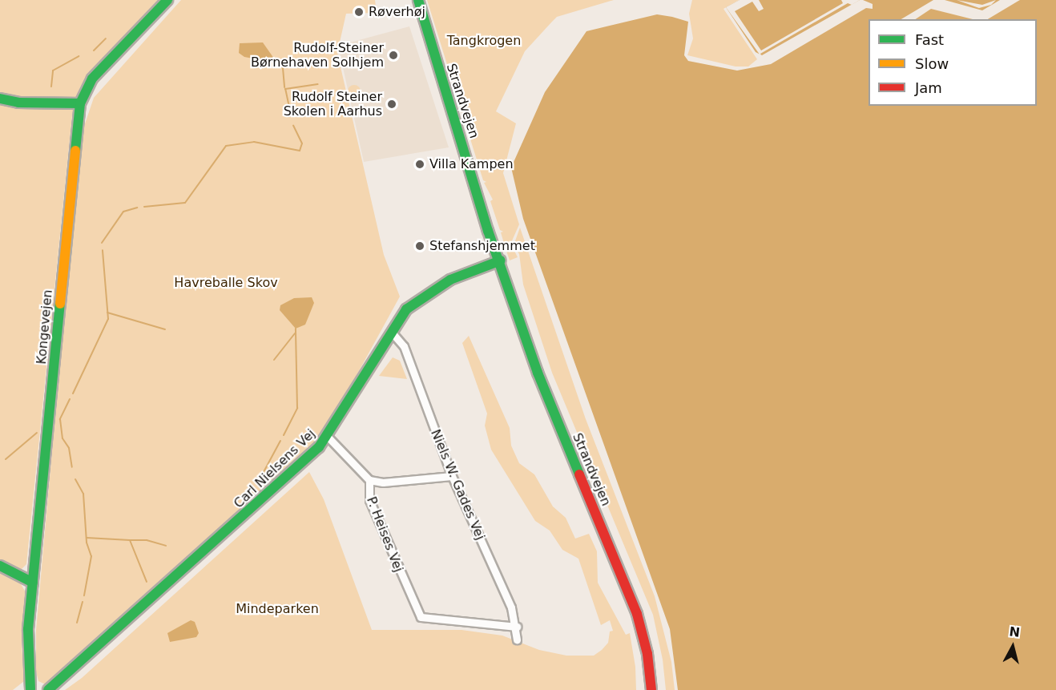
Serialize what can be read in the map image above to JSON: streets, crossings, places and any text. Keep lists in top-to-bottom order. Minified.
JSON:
{"streets":{"street":["Strandvejen","Kongevejen","Carl Nielsens Vej","Niels W. Gades Vej","P. Heises Vej"]},"crossings":[["Strandvejen","Carl Nielsens Vej"],["Carl Nielsens Vej","Niels W. Gades Vej"],["Carl Nielsens Vej","P. Heises Vej"],["Niels W. Gades Vej","P. Heises Vej"]],"parks":["Tangkrogen","Havreballe Skov","Mindeparken"],"places":["Røverhøj","Rudolf-Steiner Børnehaven Solhjem","Rudolf Steiner Skolen i Aarhus","Villa Kampen","Stefanshjemmet"],"legend":["Fast","Slow","Jam"],"north":"top"}
